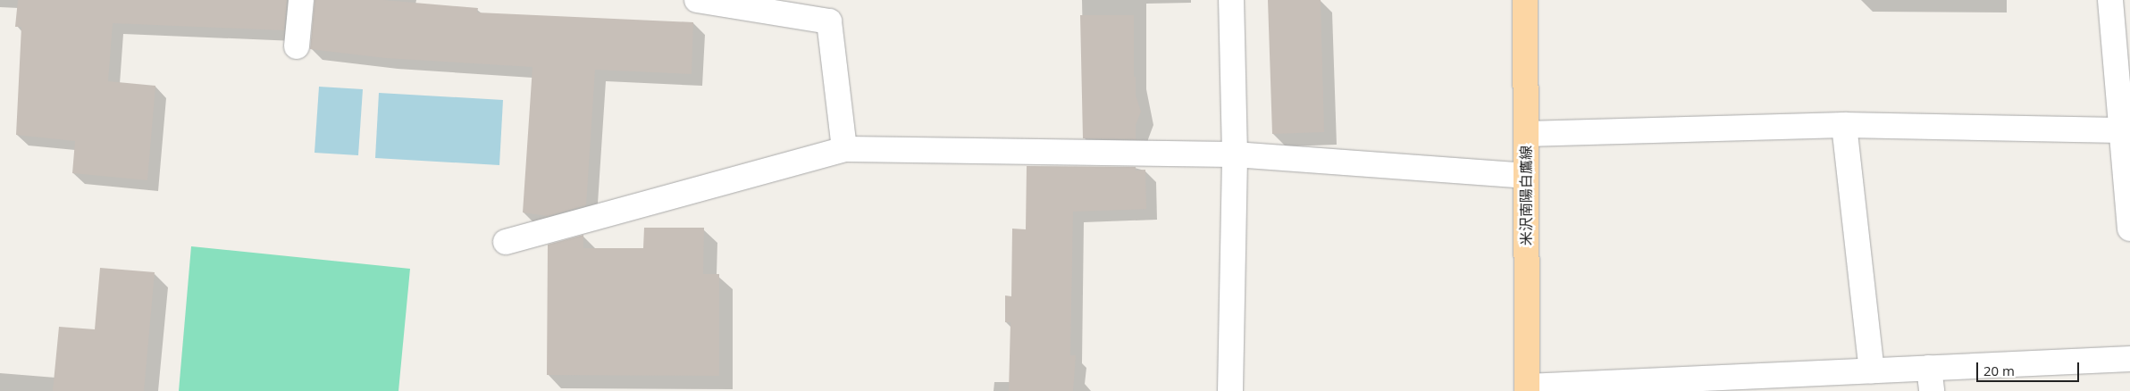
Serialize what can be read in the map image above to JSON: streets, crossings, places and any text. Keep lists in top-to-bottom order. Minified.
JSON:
{"streets":{"main road":["米沢南陽白鷹線"]},"scale_bar":"20 m"}
